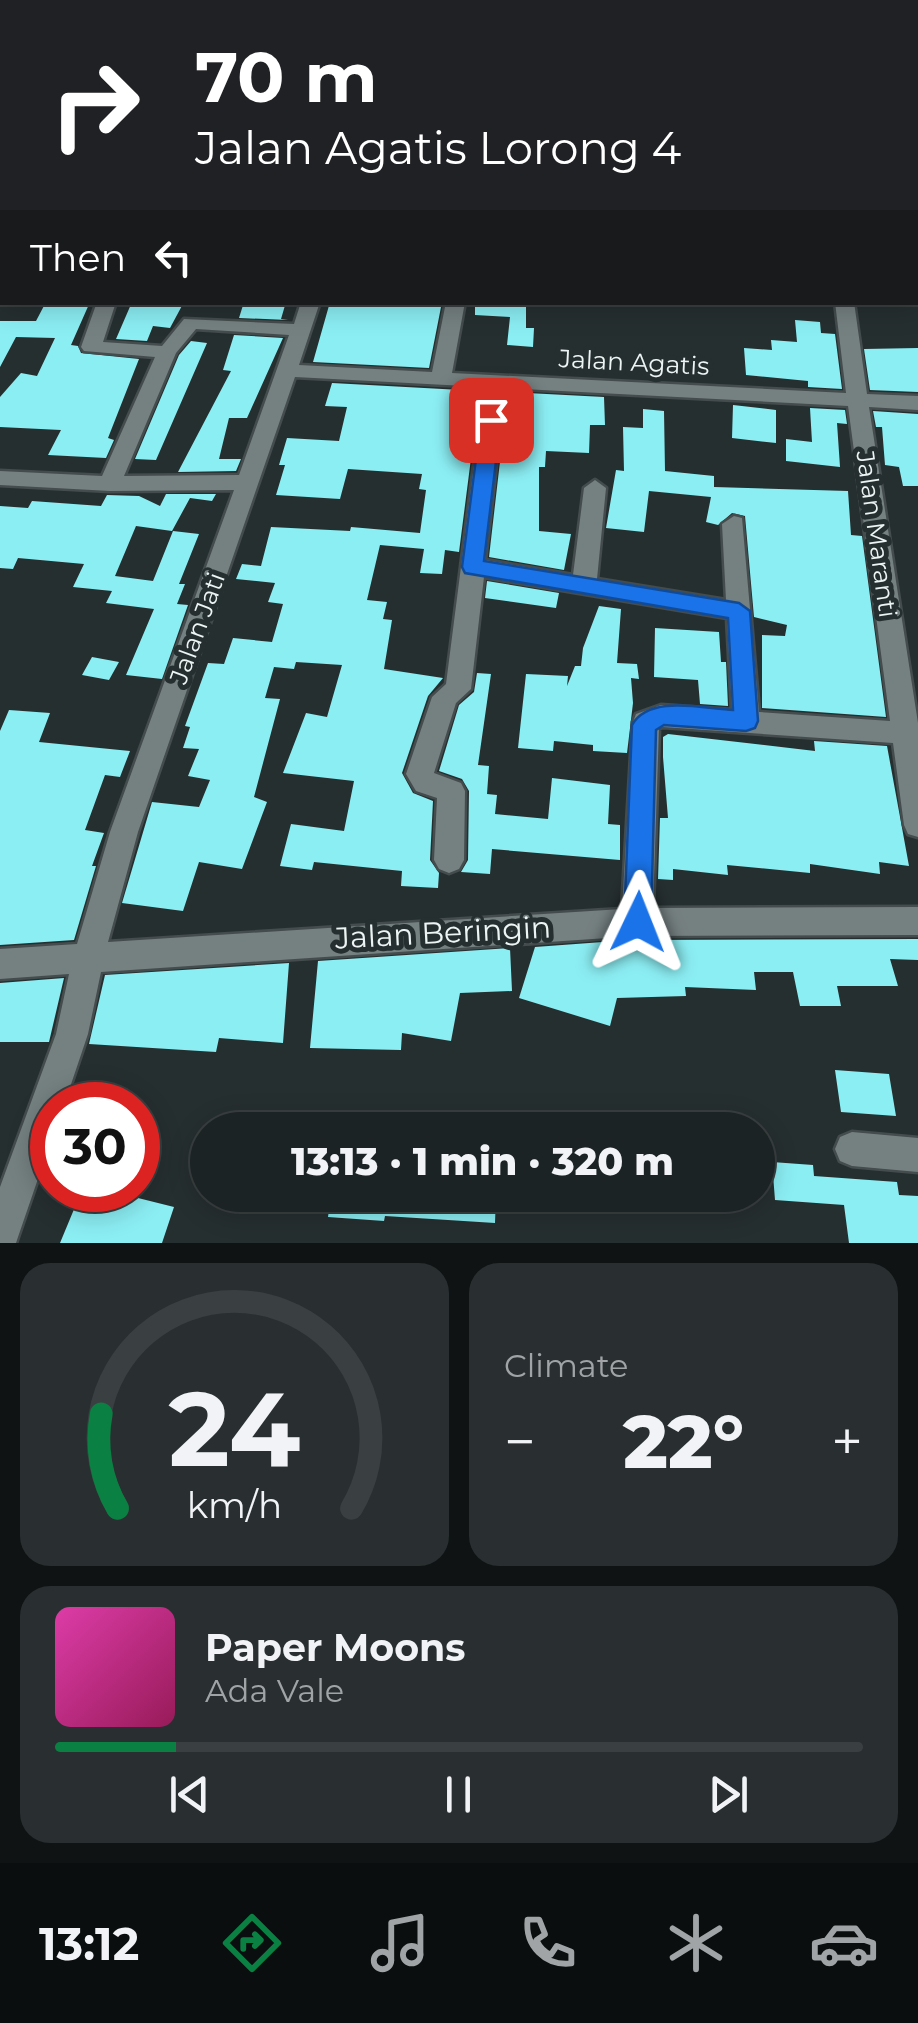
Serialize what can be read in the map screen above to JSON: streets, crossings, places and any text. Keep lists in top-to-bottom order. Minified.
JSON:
{"streets":{"street":["Jalan Agatis","Jalan Maranti","Jalan Jati","Jalan Beringin"]},"crossings":[["Jalan Agatis","Jalan Maranti"],["Jalan Agatis","Jalan Jati"],["Jalan Jati","Jalan Beringin"]],"page":{"turn":["70 m","Jalan Agatis Lorong 4"],"then":"Then","limit":"30","trip":"13:13 · 1 min · 320 m","tile":"Climate","heat":["−","22°","+"],"song":["Paper Moons","Ada Vale"],"tabs":"13:12","gauge":["24","km/h"]}}
